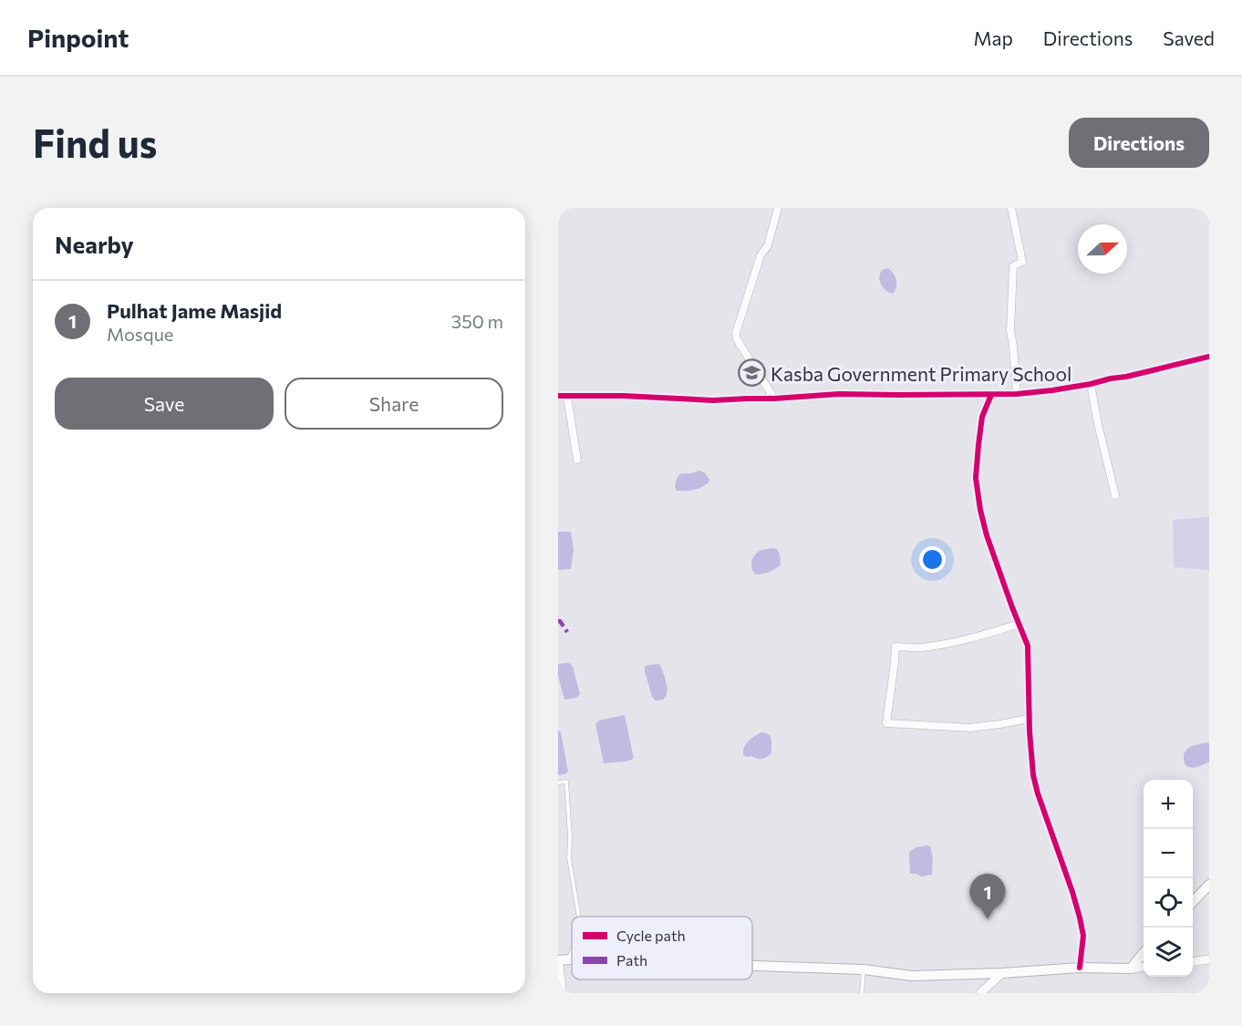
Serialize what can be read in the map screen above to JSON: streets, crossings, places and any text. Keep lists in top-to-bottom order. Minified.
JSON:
{"places":{"school or university":["Kasba Government Primary School"]},"legend":["Cycle path","Path"],"north":"right","page":{"header":"Pinpoint","nav":["Map","Directions","Saved"],"buttons":["Directions",["Save","Share"]],"title":"Find us","heading":"Nearby","list":[{"mark":"1","name":"Pulhat Jame Masjid","note":"Mosque","value":"350 m"}],"map_buttons":["+","−"],"pins":"1"}}
